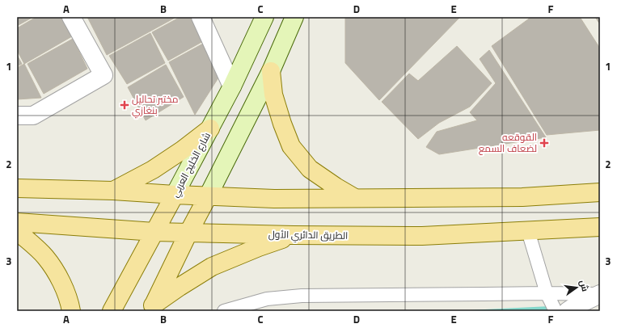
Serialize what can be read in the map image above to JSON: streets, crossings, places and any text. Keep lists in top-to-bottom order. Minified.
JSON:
{"streets":{"main road":["شارع الخليج العربي","الطريق الدائري الأول"]},"crossings":[["شارع الخليج العربي","الطريق الدائري الأول"]],"places":{"health":["مختبر تحاليل بنغازي","القوقعه لضعاف السمع"]},"north":"right","grid":{"columns":["A","B","C","D","E","F"],"rows":["1","2","3"]}}
